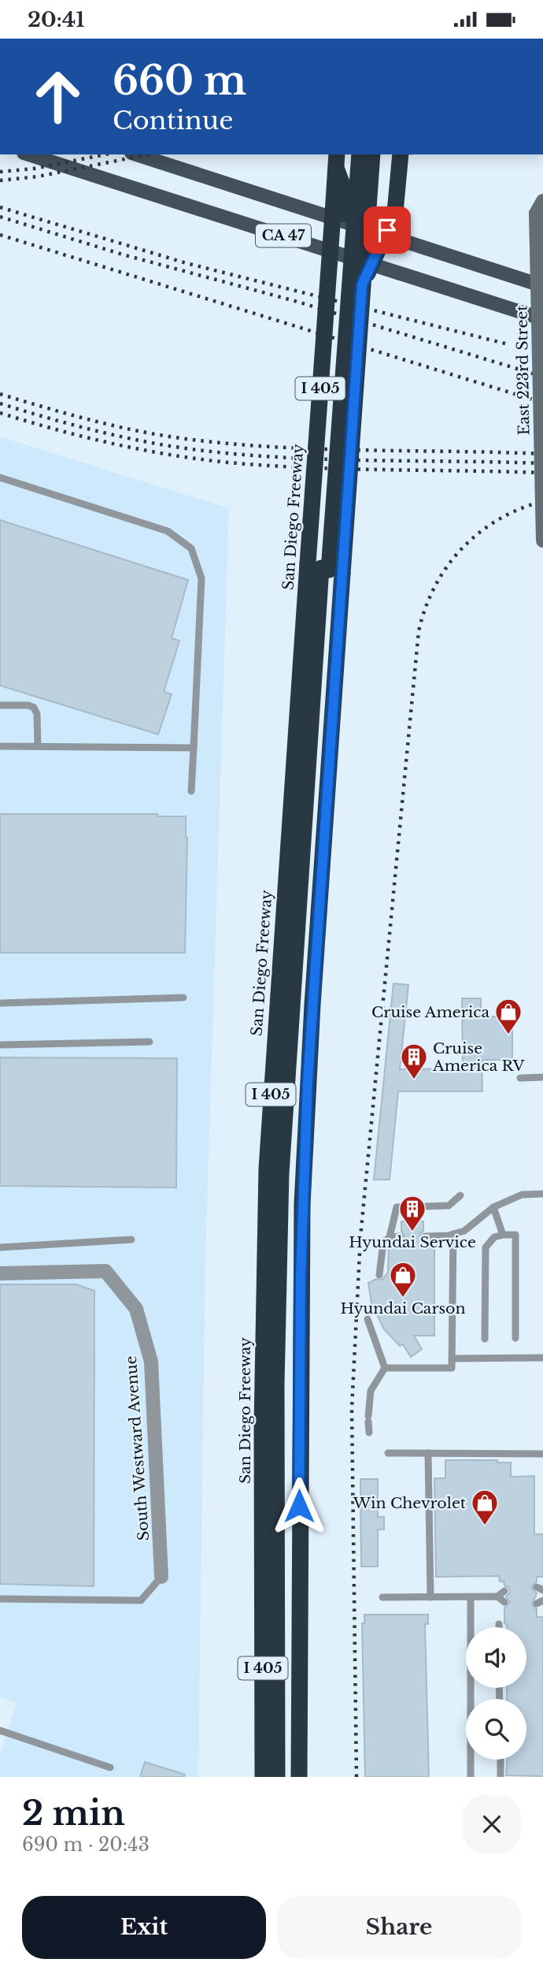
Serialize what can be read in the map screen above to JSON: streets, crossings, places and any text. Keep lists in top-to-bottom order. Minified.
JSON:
{"streets":{"highway":["I 405","San Diego Freeway"],"main road":["CA 47","East 223rd Street"],"street":["South Westward Avenue"]},"places":{"shop":["Cruise America","Hyundai Carson","Win Chevrolet"],"building":["Cruise America RV","Hyundai Service"]},"page":{"status":"20:41","turn":["660 m","Continue"],"heading":["2 min","690 m · 20:43"],"buttons":["Exit","Share"]}}
